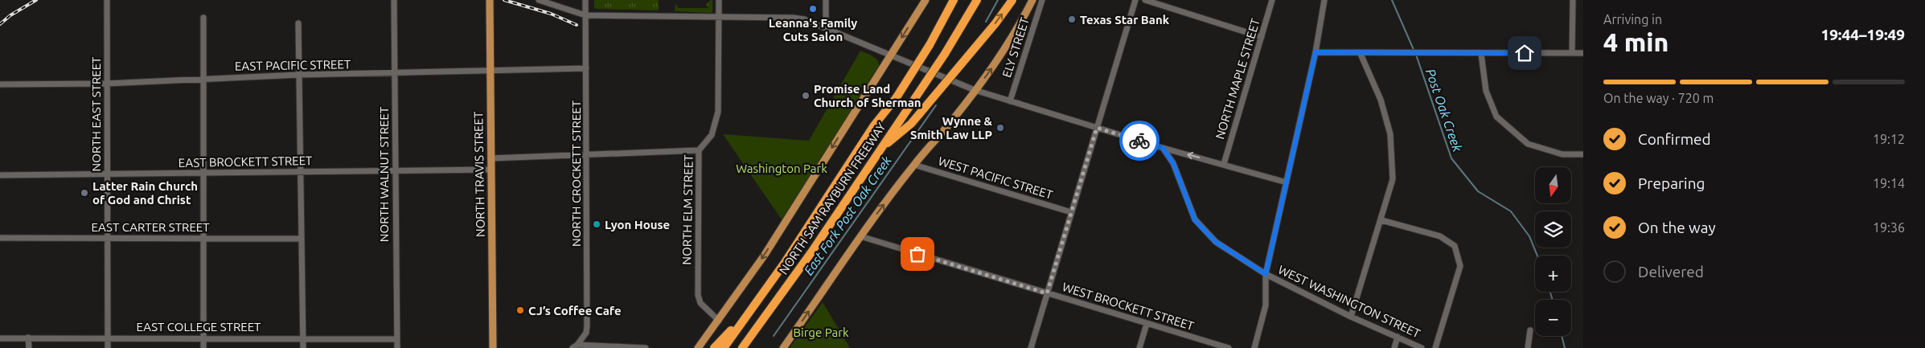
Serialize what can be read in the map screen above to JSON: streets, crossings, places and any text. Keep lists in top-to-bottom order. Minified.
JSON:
{"streets":{"highway":["NORTH SAM RAYBURN FREEWAY"],"main road":["NORTH TRAVIS STREET"],"street":["ELY STREET","EAST PACIFIC STREET","NORTH MAPLE STREET","NORTH EAST STREET","EAST BROCKETT STREET","NORTH CROCKETT STREET","NORTH WALNUT STREET","WEST PACIFIC STREET","NORTH ELM STREET","EAST CARTER STREET","WEST WASHINGTON STREET","WEST BROCKETT STREET","EAST COLLEGE STREET"]},"crossings":[["EAST PACIFIC STREET","NORTH EAST STREET"],["EAST PACIFIC STREET","NORTH CROCKETT STREET"],["EAST PACIFIC STREET","NORTH WALNUT STREET"],["EAST PACIFIC STREET","NORTH TRAVIS STREET"],["NORTH EAST STREET","EAST BROCKETT STREET"],["NORTH EAST STREET","EAST CARTER STREET"],["NORTH EAST STREET","EAST COLLEGE STREET"],["EAST BROCKETT STREET","NORTH WALNUT STREET"],["EAST BROCKETT STREET","NORTH TRAVIS STREET"],["NORTH WALNUT STREET","EAST COLLEGE STREET"],["NORTH SAM RAYBURN FREEWAY","NORTH ELM STREET"]],"water":["Post Oak Creek","East Fork Post Oak Creek"],"parks":["Washington Park","Birge Park"],"places":["Leanna's Family Cuts Salon","Texas Star Bank","Promise Land Church of Sherman","Wynne & Smith Law LLP","Latter Rain Church of God and Christ","Lyon House","CJ’s Coffee Cafe"],"north":"bottom","page":{"heading":["4 min","Arriving in","19:44–19:49"],"bar":"On the way · 720 m","list":[["Confirmed","19:12"],["Preparing","19:14"],["On the way","19:36"],"Delivered"],"map_buttons":["+","−"]}}
